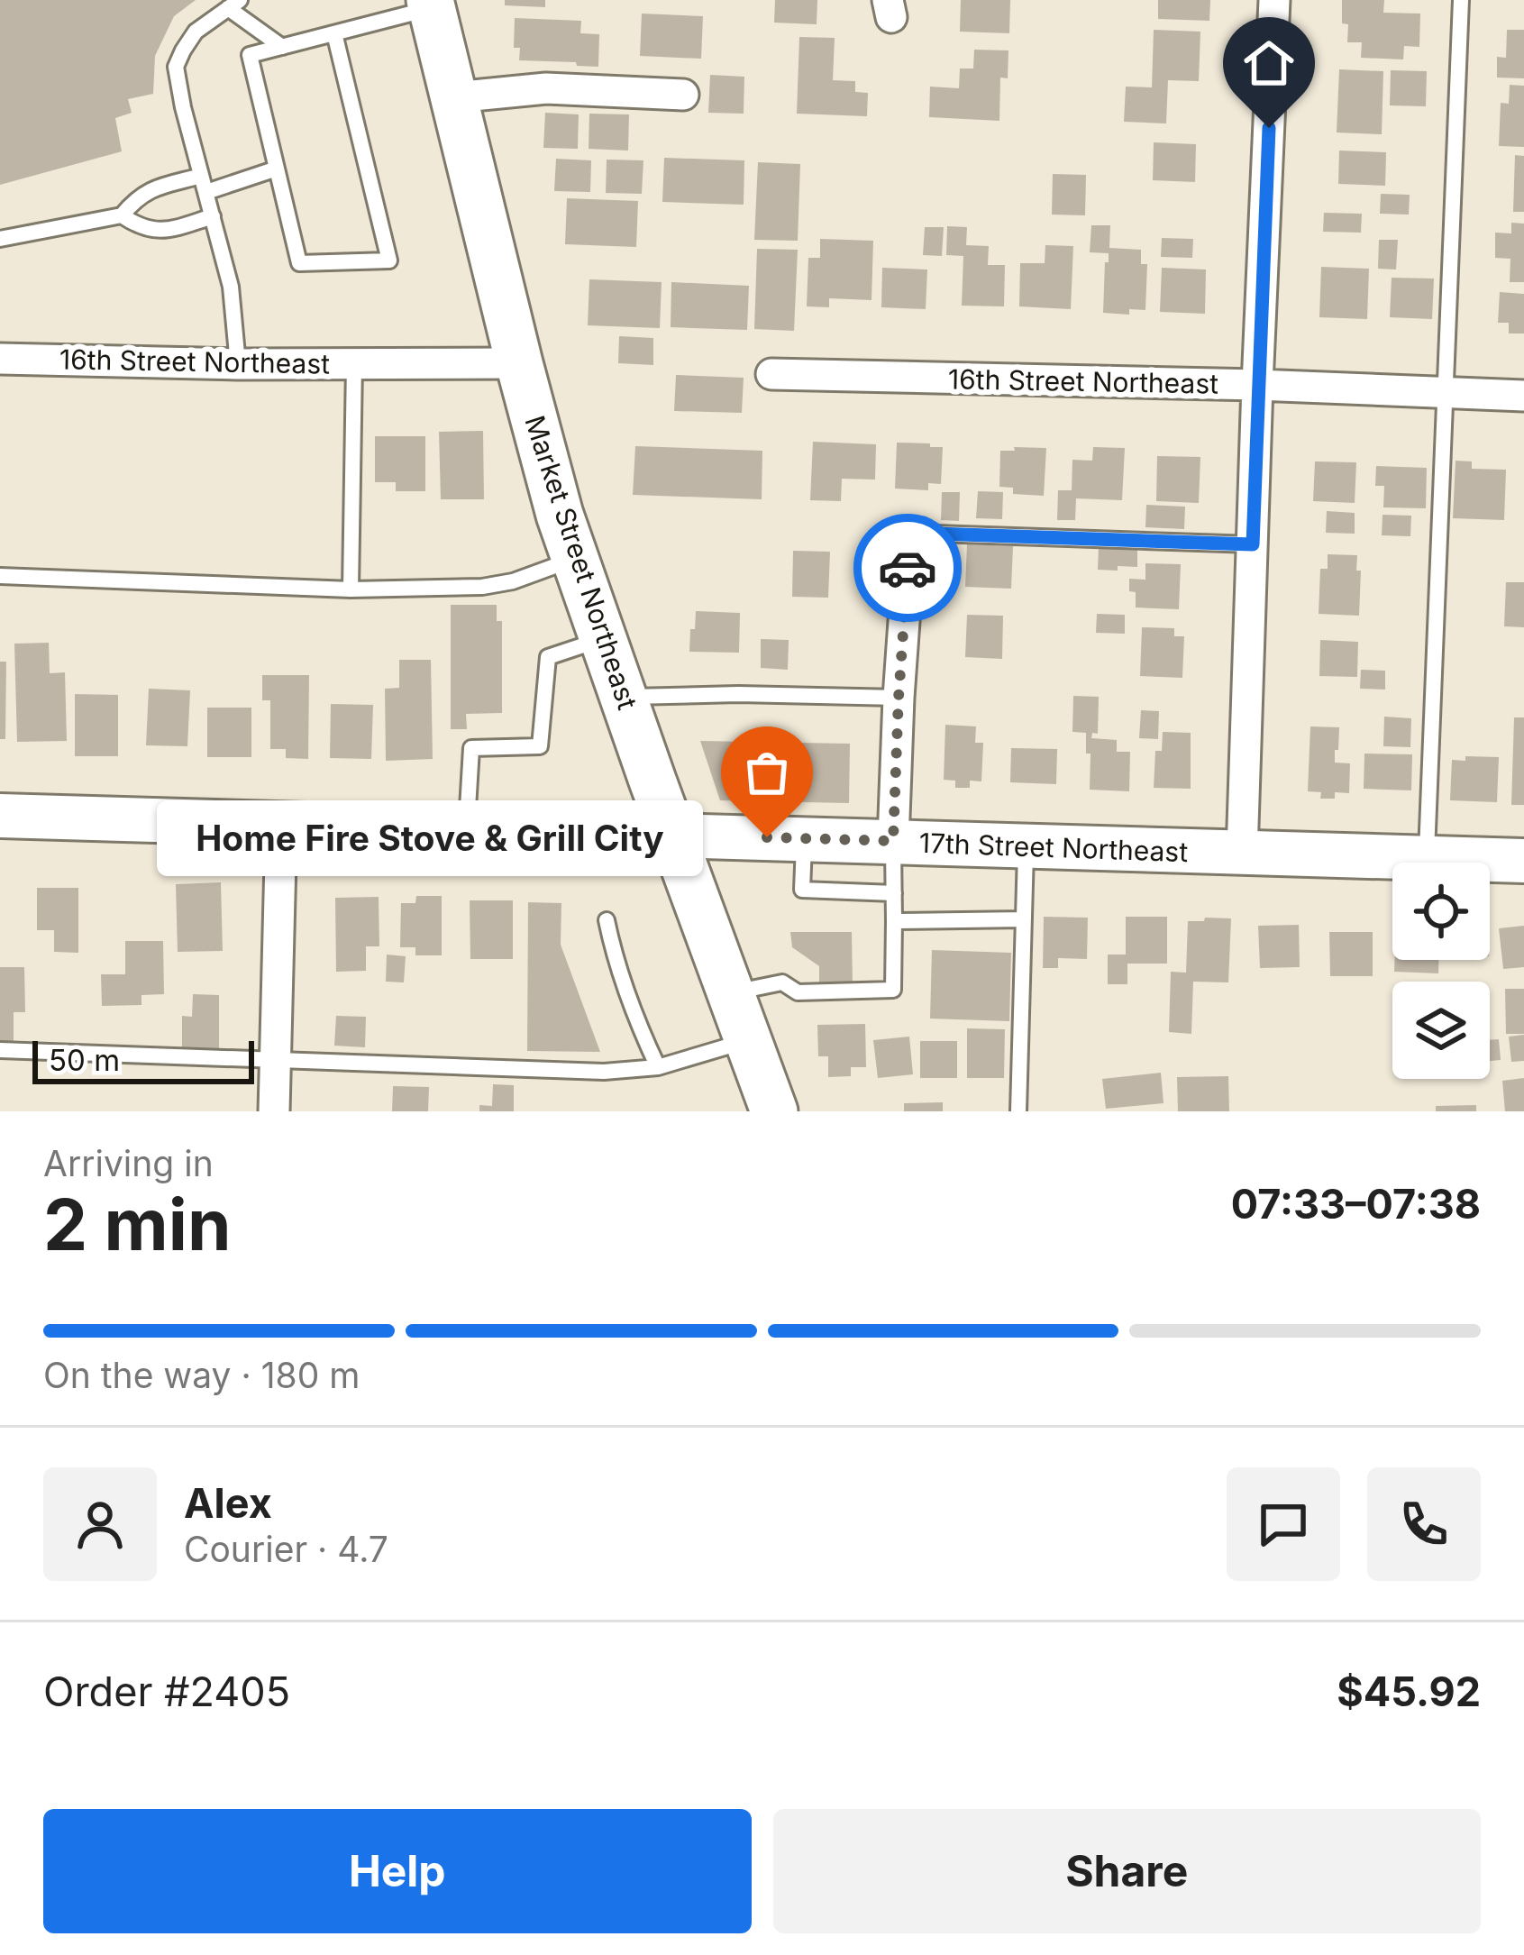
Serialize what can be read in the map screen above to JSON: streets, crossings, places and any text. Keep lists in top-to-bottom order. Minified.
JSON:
{"streets":{"main road":["Market Street Northeast","17th Street Northeast"],"street":["16th Street Northeast"]},"crossings":[["16th Street Northeast","Market Street Northeast"],["Market Street Northeast","17th Street Northeast"]],"places":["Home Fire Stove & Grill City"],"scale_bar":"50 m","page":{"bubble":"Home Fire Stove & Grill City","scale":"50 m","heading":["2 min","Arriving in","07:33–07:38"],"panel":["Alex","Courier · 4.7","Order #2405","$45.92"],"bar":"On the way · 180 m","buttons":["Help","Share"]}}
